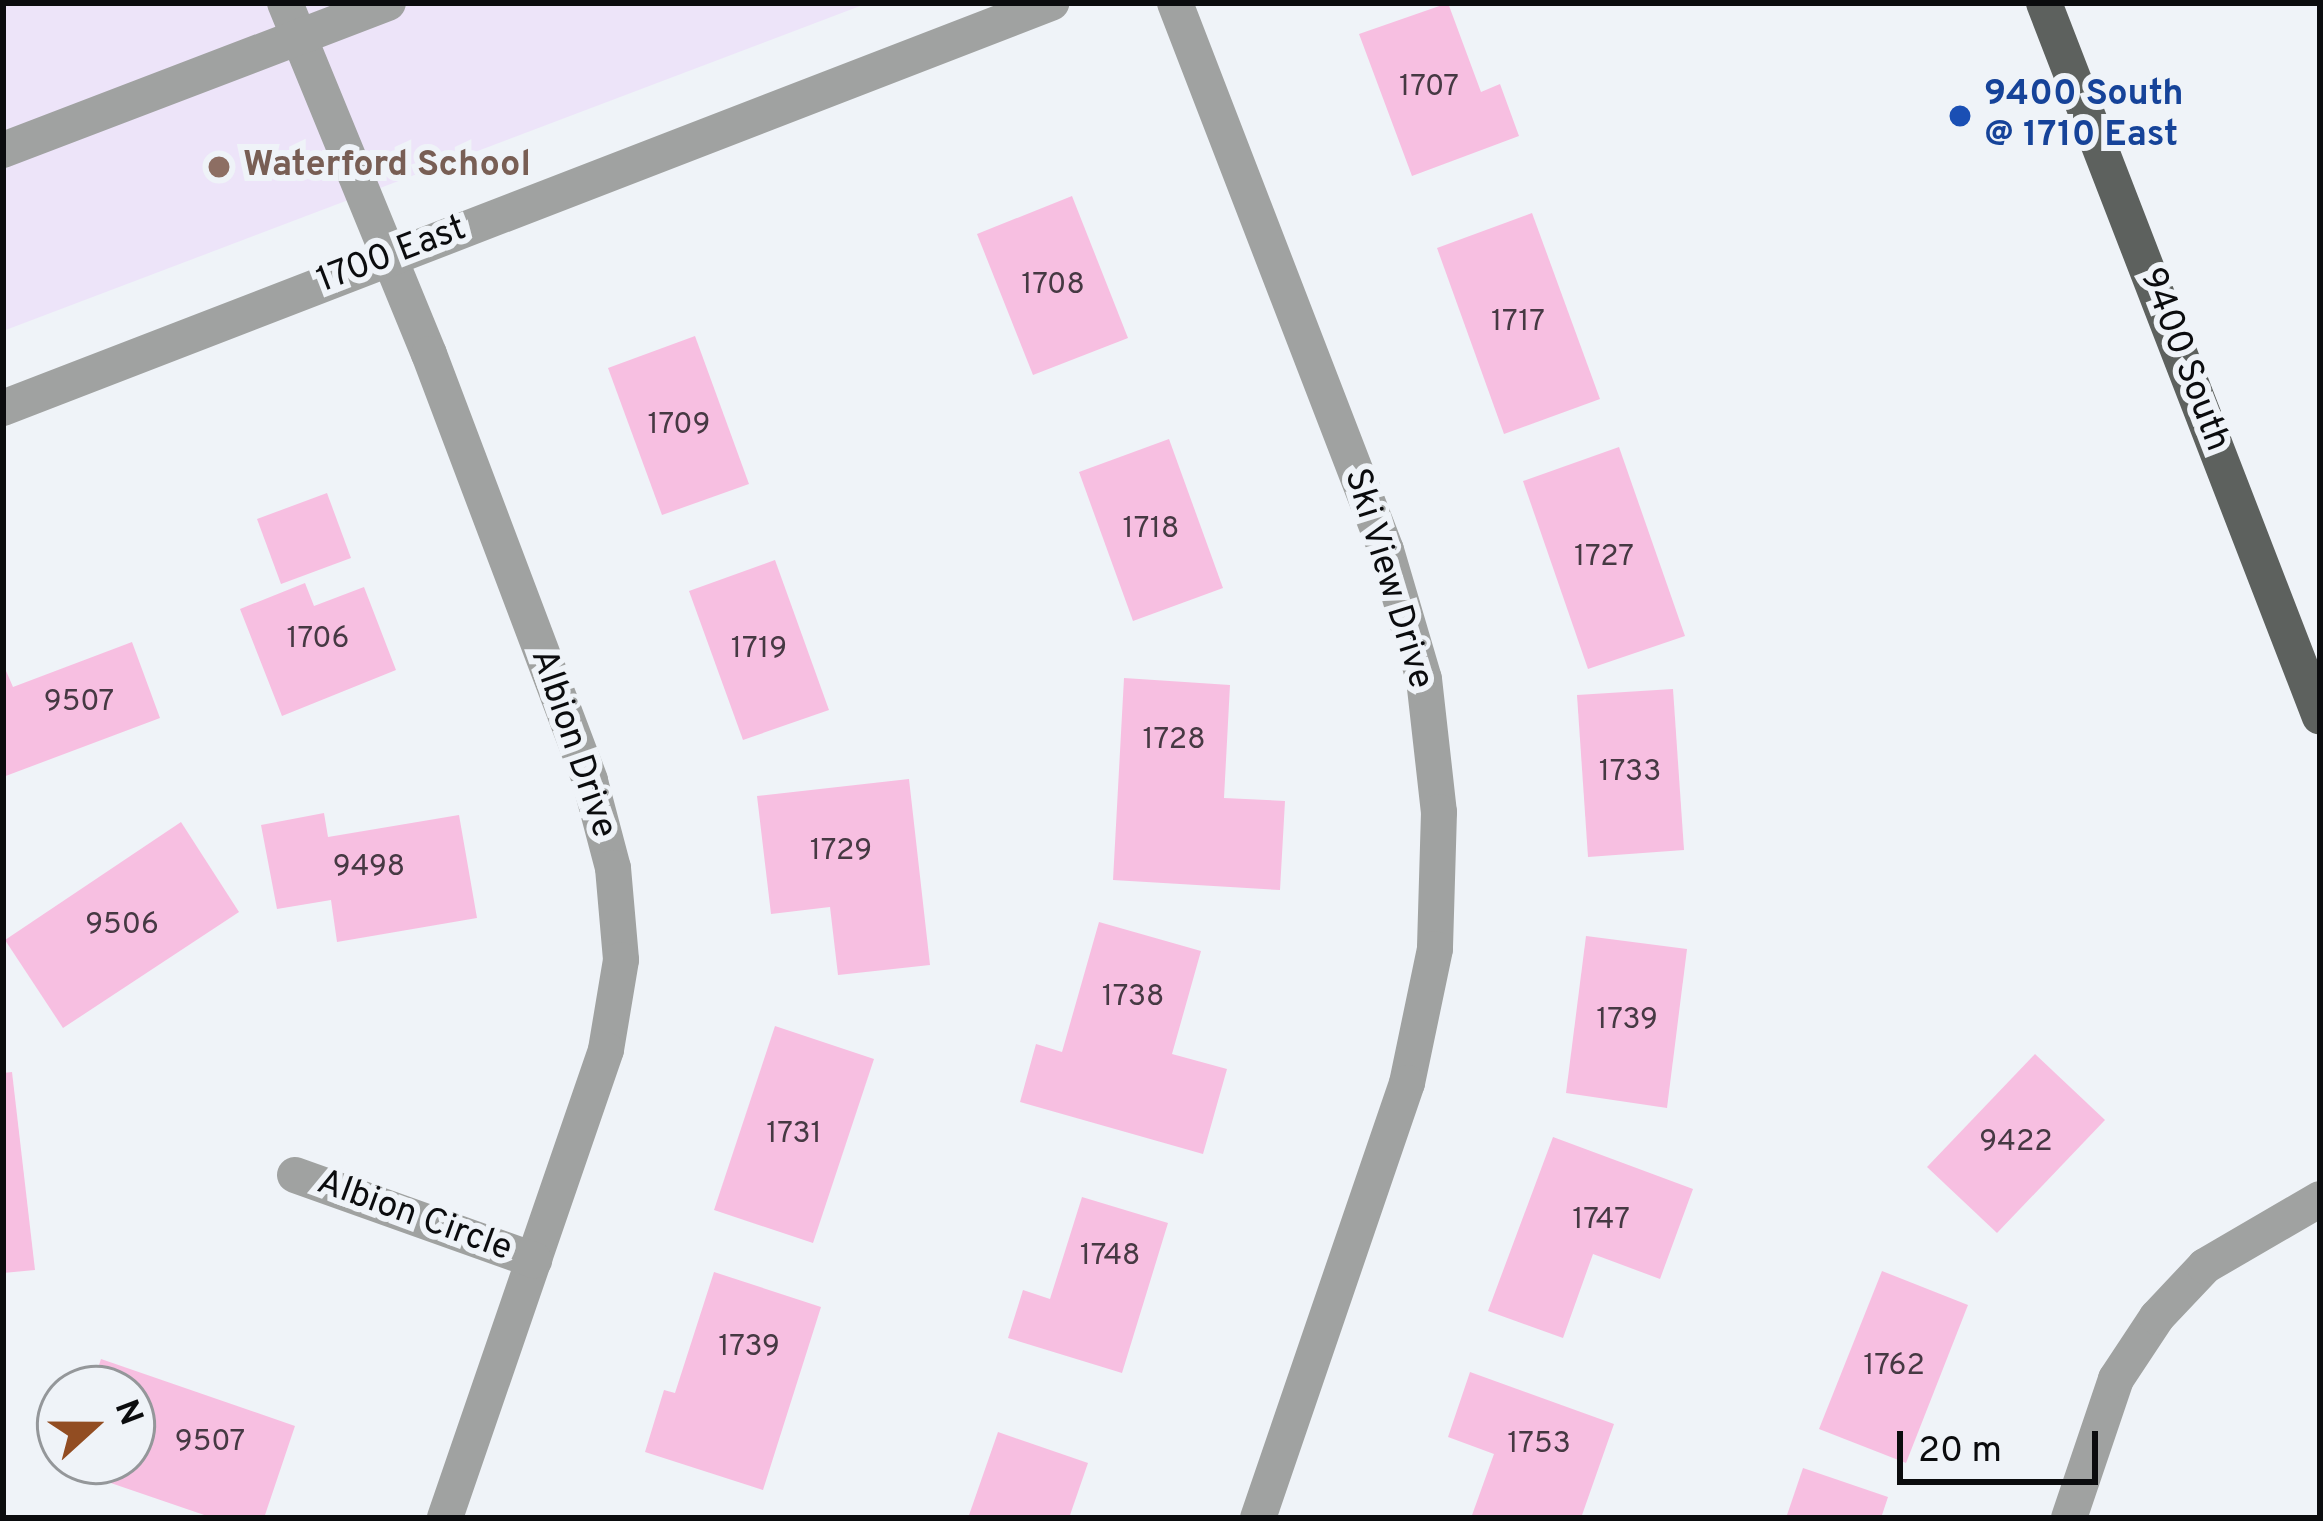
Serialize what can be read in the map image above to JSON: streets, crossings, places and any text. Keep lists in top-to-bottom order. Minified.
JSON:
{"streets":{"main road":["9400 South"],"street":["1700 East","Ski View Drive","Albion Drive","Albion Circle"]},"crossings":[["1700 East","Albion Drive"],["Albion Drive","Albion Circle"]],"places":["9400 South @ 1710 East","Waterford School"],"house_numbers":["1707","1708","1717","1709","1718","1727","1706","1719","9507","1728","1733","1729","9498","9506","1738","1739","1731","9422","1747","1748","1739","1762","9507","1753"],"scale_bar":"20 m","north":"right"}
